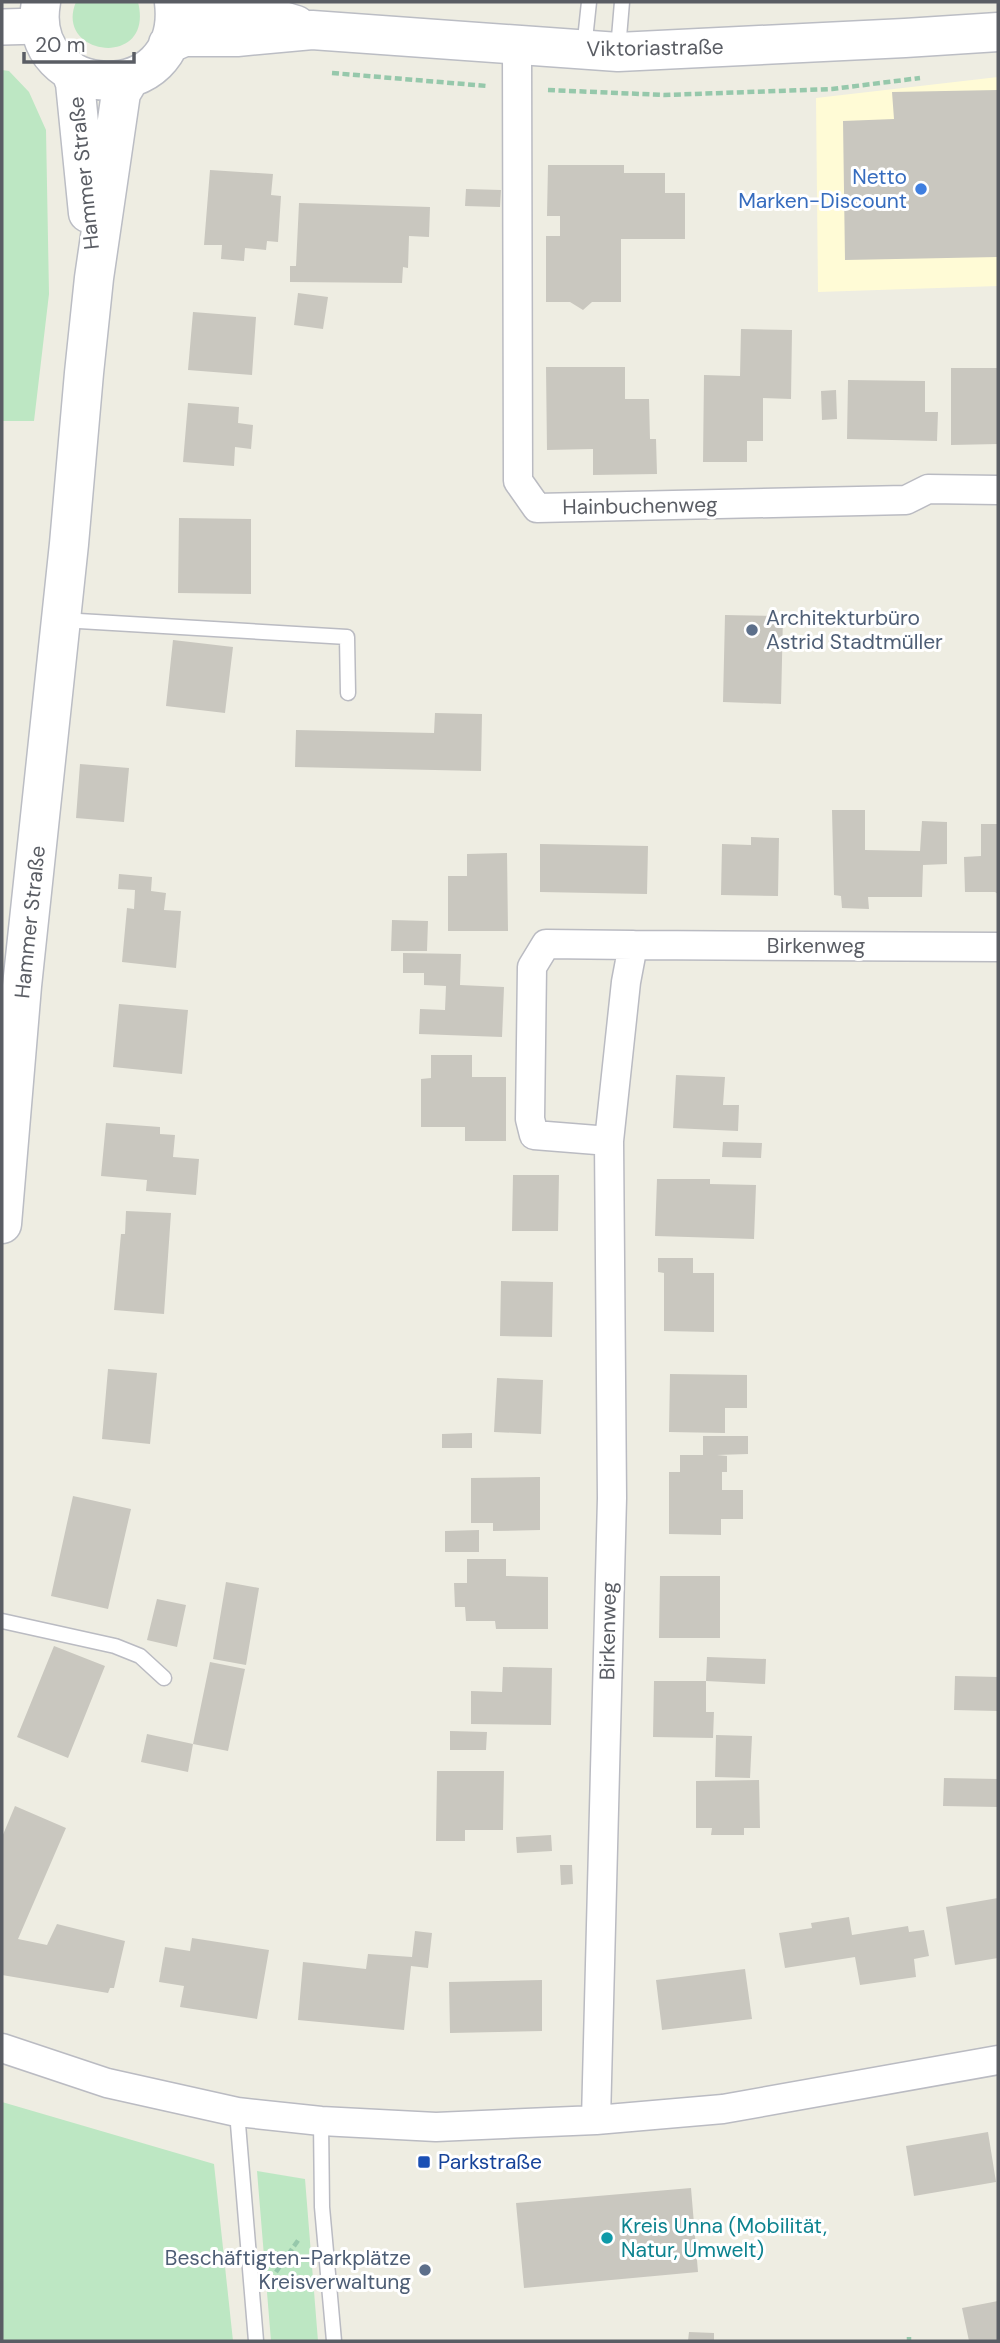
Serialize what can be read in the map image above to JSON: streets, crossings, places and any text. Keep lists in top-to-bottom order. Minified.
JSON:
{"streets":{"main road":["Viktoriastraße","Hammer Straße"],"street":["Hainbuchenweg","Birkenweg"]},"crossings":[["Viktoriastraße","Hainbuchenweg"]],"places":{"other":["Netto Marken-Discount","Architekturbüro Astrid Stadtmüller","Kreis Unna (Mobilität, Natur, Umwelt)","Beschäftigten-Parkplätze Kreisverwaltung"],"transit":["Parkstraße"]},"scale_bar":"20 m"}
